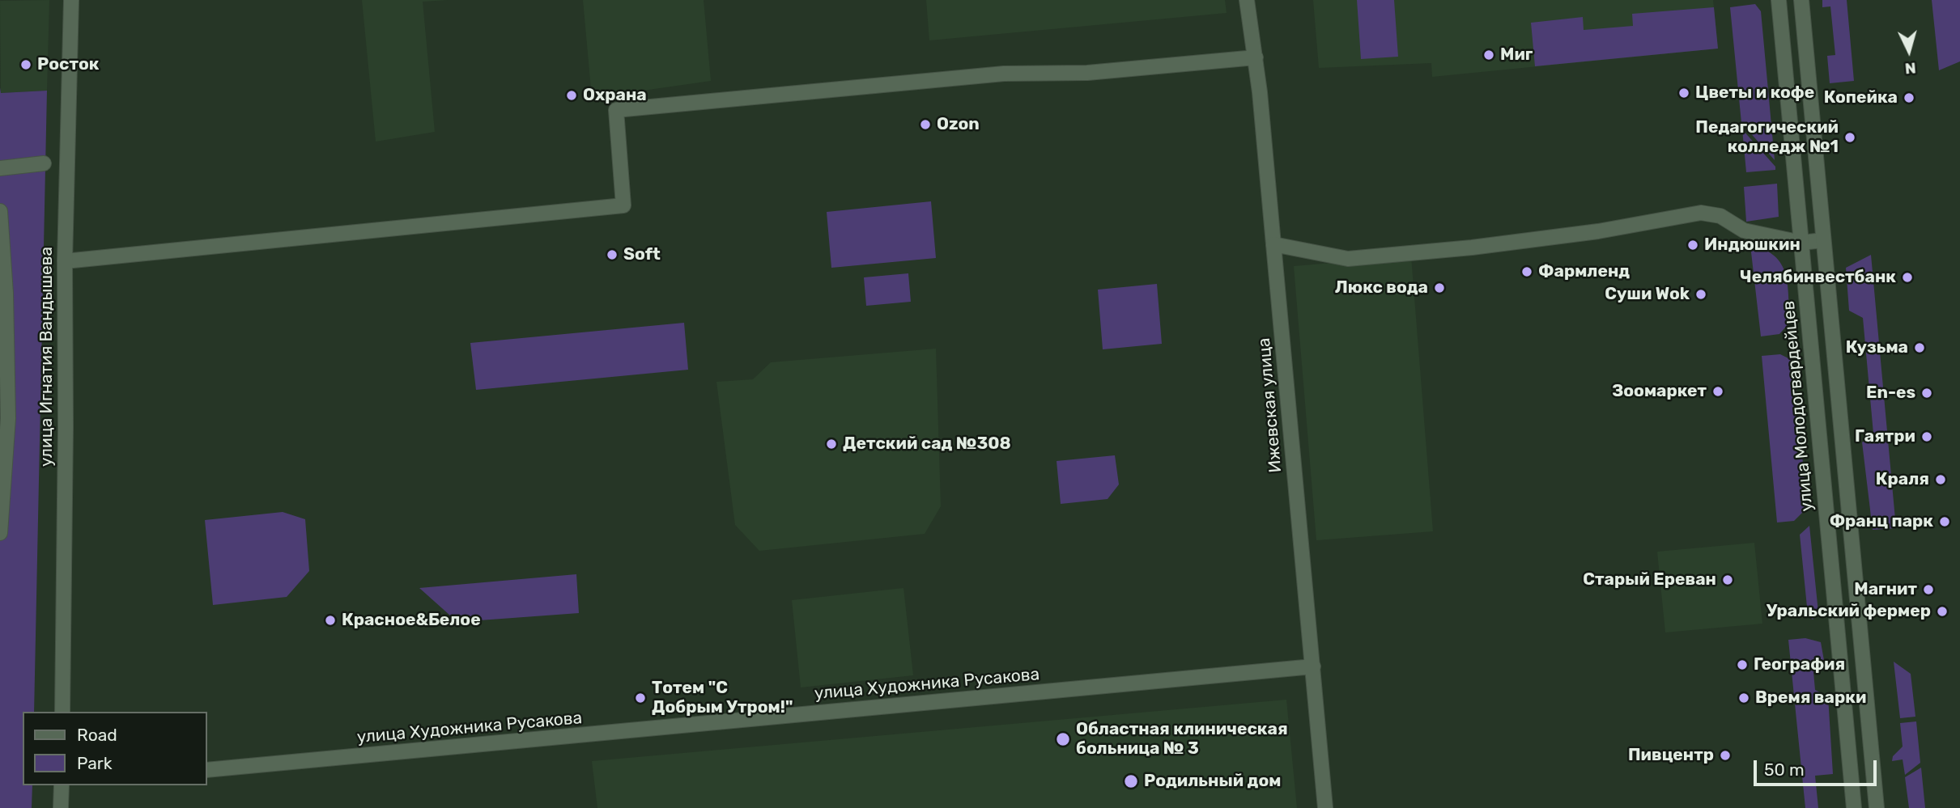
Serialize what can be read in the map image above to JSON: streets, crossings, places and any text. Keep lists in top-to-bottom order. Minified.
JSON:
{"streets":{"street":["улица Игнатия Вандышева","Ижевская улица","улица Молодогвардейцев","улица Художника Русакова"]},"crossings":[["Ижевская улица","улица Художника Русакова"]],"places":["Миг","Росток","Цветы и кофе","Охрана","Копейка","Ozon","Педагогический колледж №1","Индюшкин","Soft","Фармленд","Челябинвестбанк","Люкс вода","Суши Wok","Кузьма","Зоомаркет","En-es","Гаятри","Детский сад №308","Краля","Франц парк","Старый Ереван","Магнит","Уральский фермер","Красное&Белое","География","Тотем \"С Добрым Утром!\"","Время варки","Областная клиническая больница № 3","Пивцентр","Родильный дом"],"legend":["Road","Park"],"scale_bar":"50 m","north":"bottom"}
